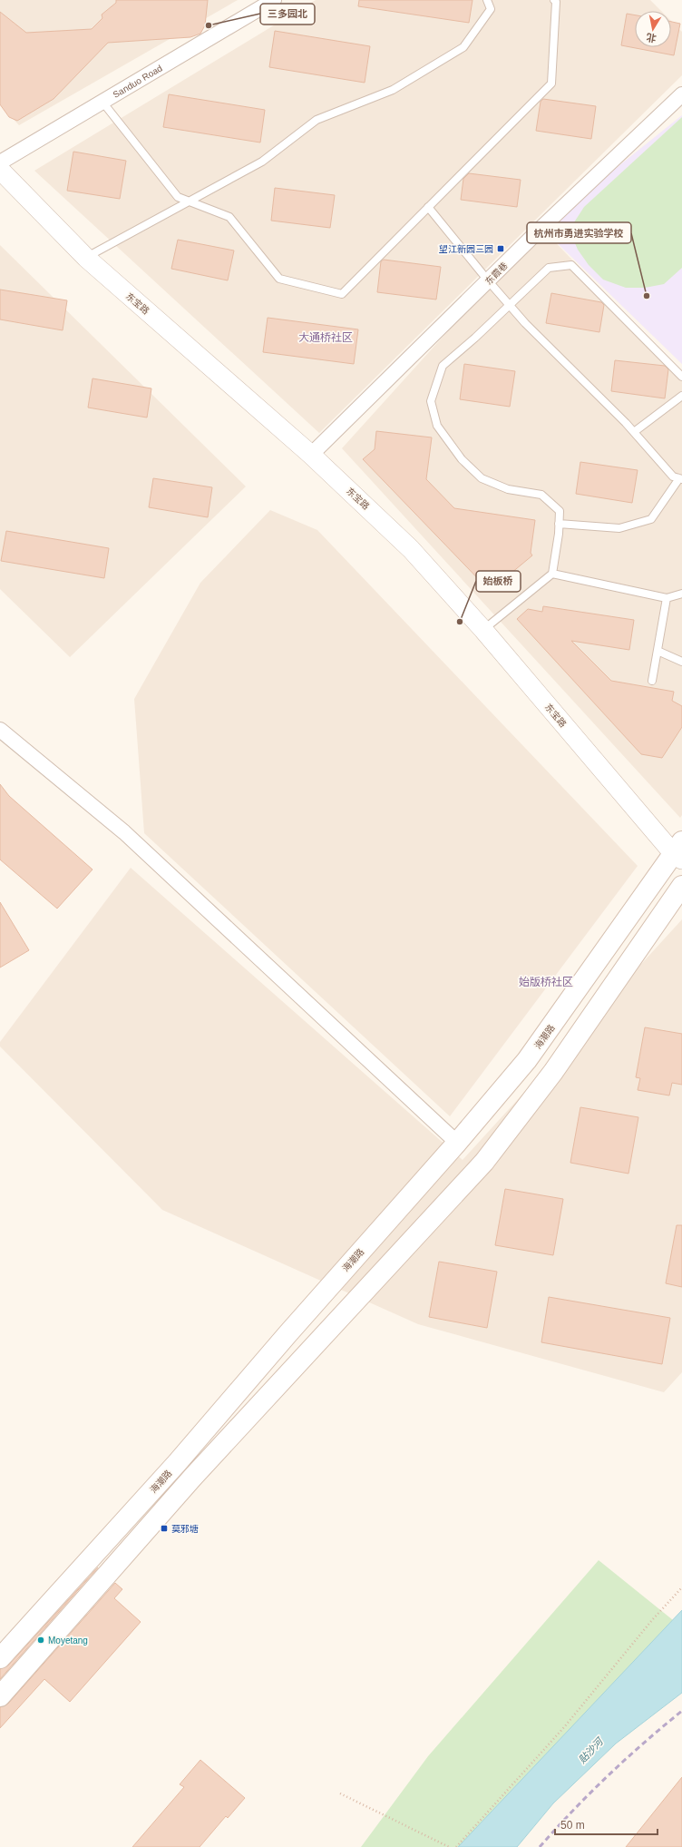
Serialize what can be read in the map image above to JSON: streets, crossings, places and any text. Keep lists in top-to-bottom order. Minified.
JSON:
{"streets":{"main road":["海潮路"],"street":["Sanduo Road","东霞巷","东宝路"]},"crossings":[["东霞巷","东宝路"],["东宝路","海潮路"]],"districts":["大通桥社区","始版桥社区"],"water":["贴沙河"],"places":{"other":["三多园北","杭州市勇进实验学校","始板桥","Moyetang"],"transit":["望江新园三园","莫邪塘"]},"scale_bar":"50 m","north":"bottom"}
